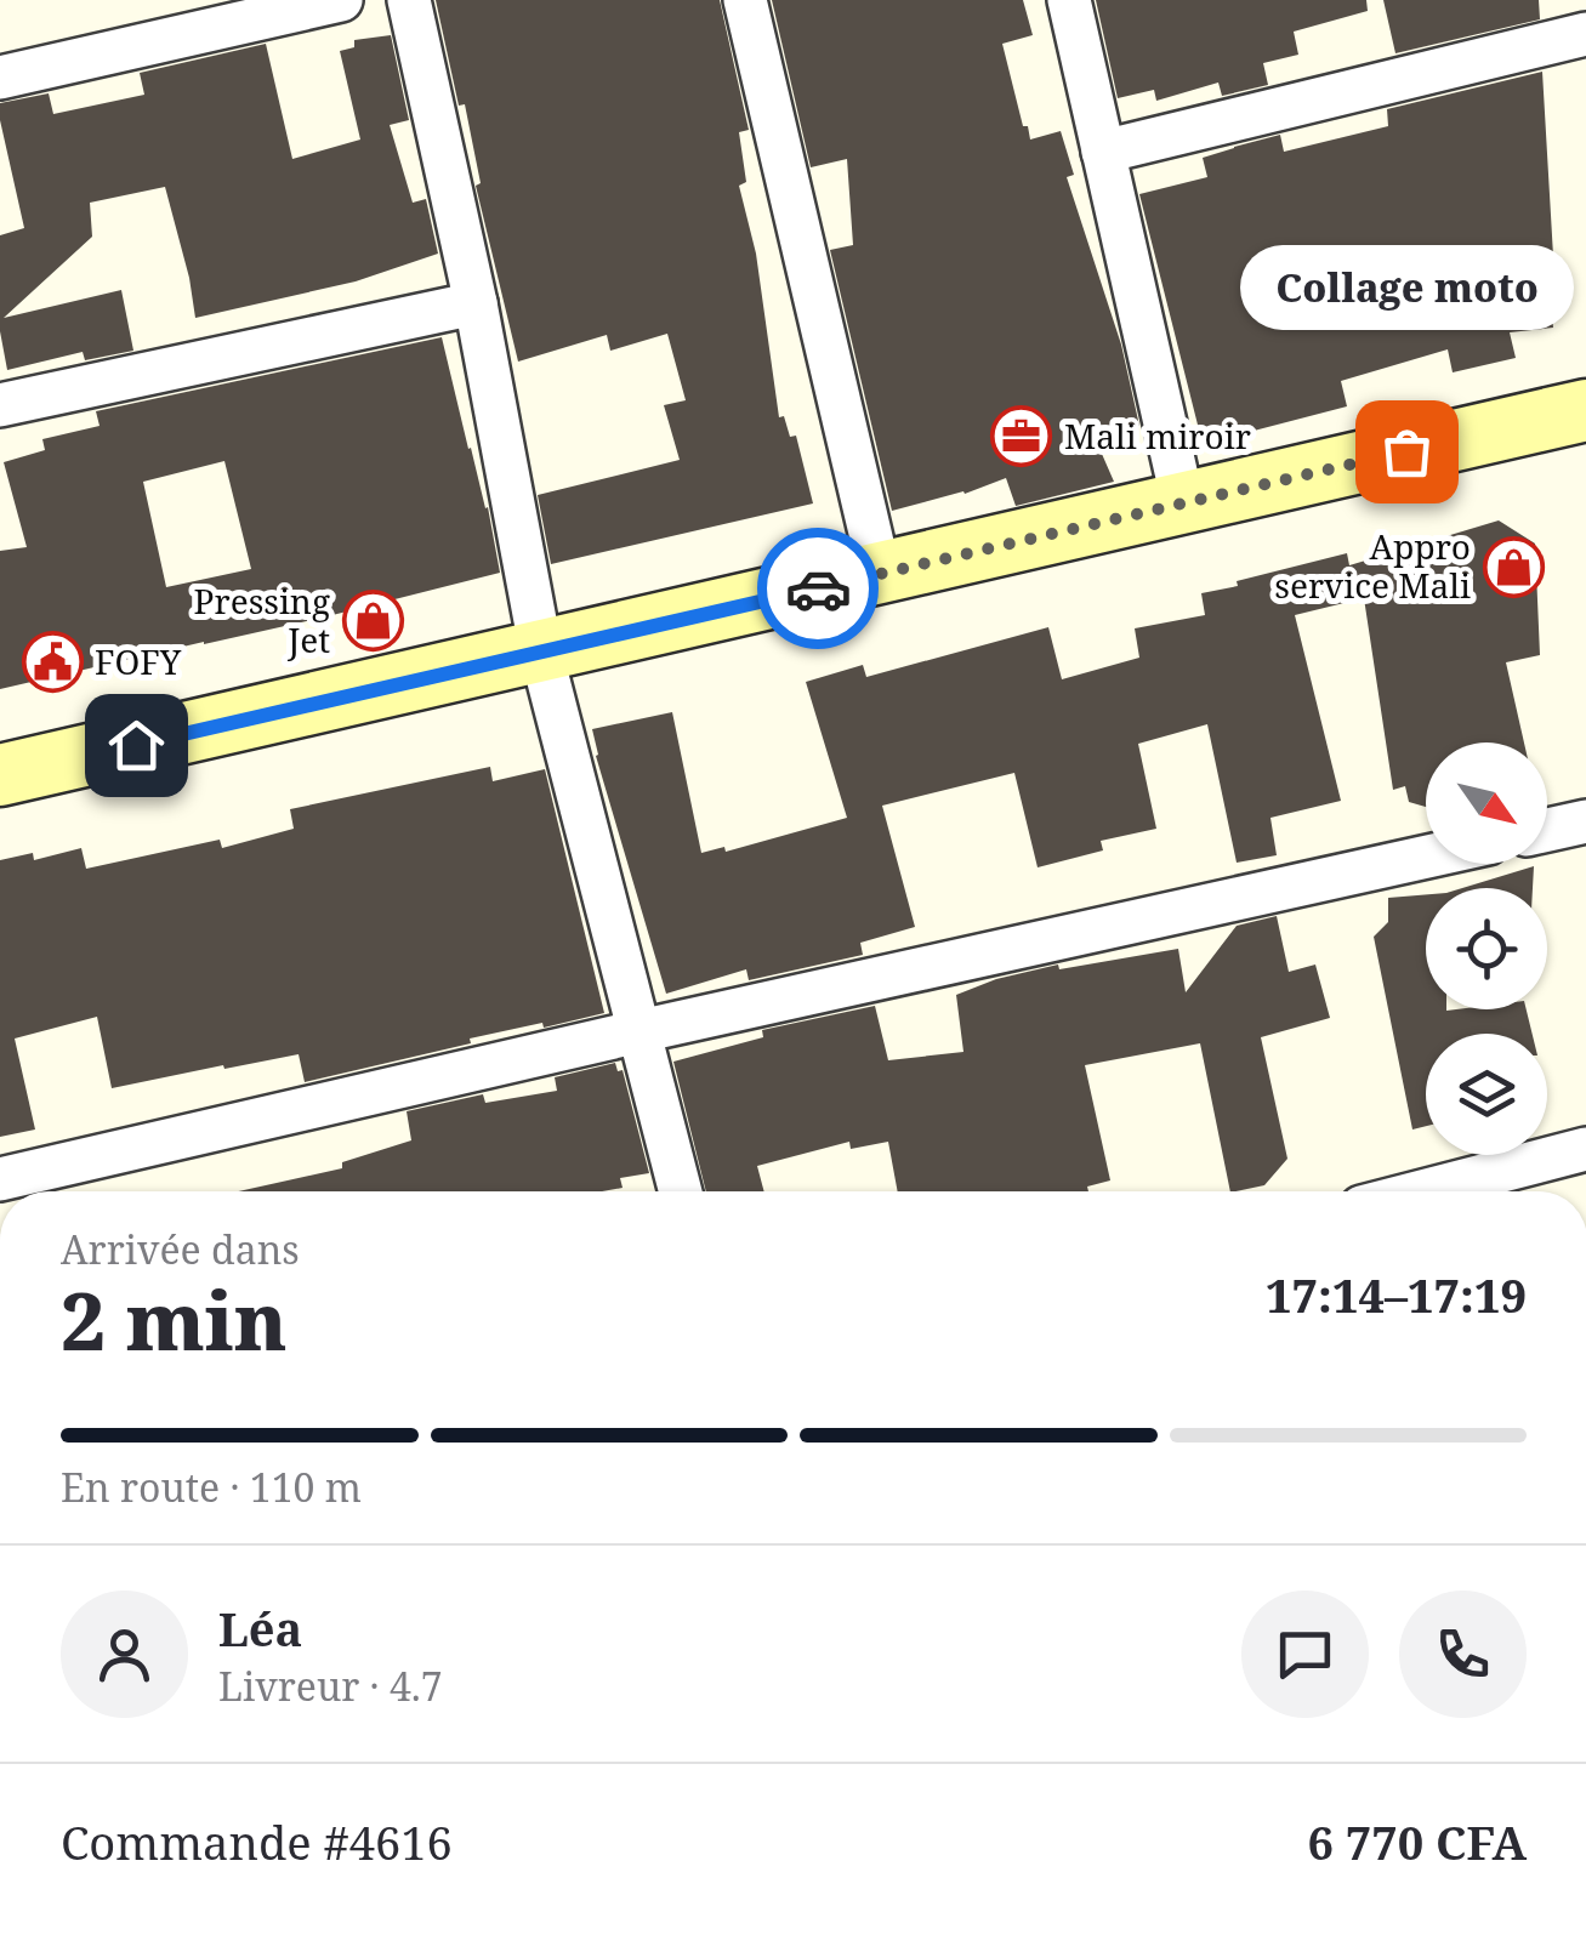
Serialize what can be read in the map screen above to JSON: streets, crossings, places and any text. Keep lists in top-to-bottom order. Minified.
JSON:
{"places":{"office":["Mali miroir"],"other":["Collage moto"],"shop":["Appro service Mali","Pressing Jet"],"public building":["FOFY"]},"north":"bottom right","page":{"bubble":"Collage moto","heading":["2 min","Arrivée dans","17:14–17:19"],"panel":["Léa","Livreur · 4.7","Commande #4616","6 770 CFA"],"bar":"En route · 110 m"}}
